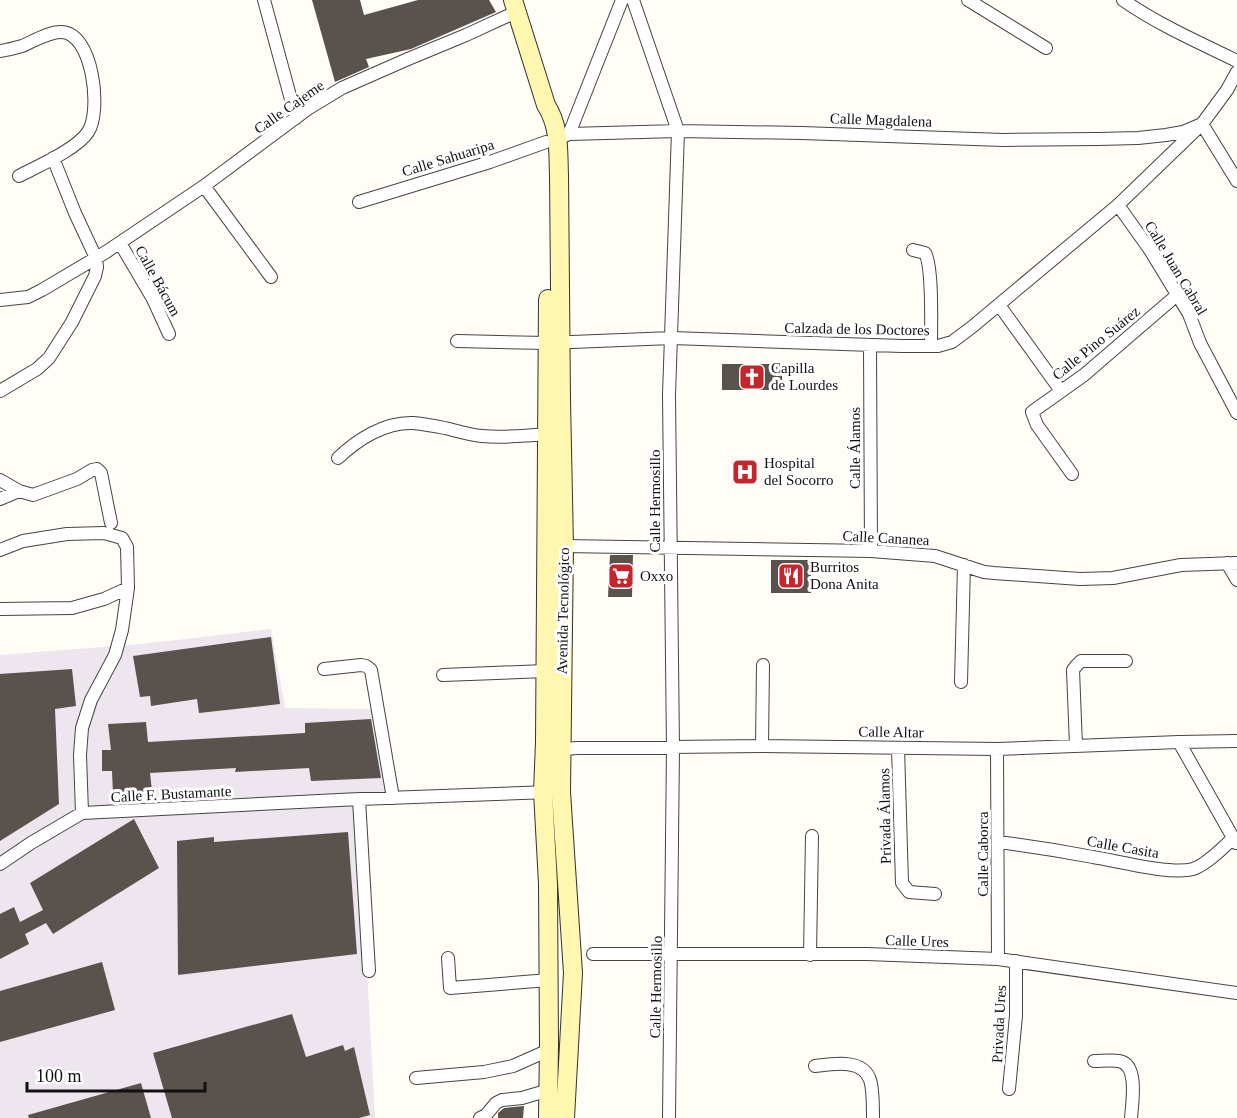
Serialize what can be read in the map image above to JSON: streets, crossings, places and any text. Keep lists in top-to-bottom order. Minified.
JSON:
{"streets":{"main road":["Avenida Tecnológico"],"street":["Calle Cajeme","Calle Magdalena","Calle Sahuaripa","Calle Juan Cabral","Calle Bácum","Calzada de los Doctores","Calle Pino Suárez","Calle Álamos","Calle Hermosillo","Calle Cananea","Calle Altar","Calle F. Bustamante","Privada Álamos","Calle Casita","Calle Caborca","Calle Ures","Privada Ures"]},"crossings":[["Calle Cajeme","Calle Bácum"],["Calle Cajeme","Avenida Tecnológico"],["Calle Magdalena","Calle Sahuaripa"],["Calle Magdalena","Calzada de los Doctores"],["Calle Magdalena","Calle Hermosillo"],["Calle Magdalena","Avenida Tecnológico"],["Calle Sahuaripa","Avenida Tecnológico"],["Calle Juan Cabral","Calzada de los Doctores"],["Calle Juan Cabral","Calle Pino Suárez"],["Calzada de los Doctores","Calle Álamos"],["Calzada de los Doctores","Calle Hermosillo"],["Calzada de los Doctores","Avenida Tecnológico"],["Calle Álamos","Calle Cananea"],["Calle Hermosillo","Calle Cananea"],["Calle Hermosillo","Calle Altar"],["Calle Hermosillo","Calle Ures"],["Calle Cananea","Avenida Tecnológico"],["Avenida Tecnológico","Calle Altar"],["Avenida Tecnológico","Calle F. Bustamante"],["Calle Altar","Privada Álamos"],["Calle Altar","Calle Caborca"],["Calle Casita","Calle Caborca"],["Calle Caborca","Calle Ures"],["Calle Ures","Privada Ures"]],"places":{"church":["Capilla de Lourdes"],"hospital":["Hospital del Socorro"],"supermarket":["Oxxo"],"restaurant":["Burritos Dona Anita"]},"scale_bar":"100 m"}
